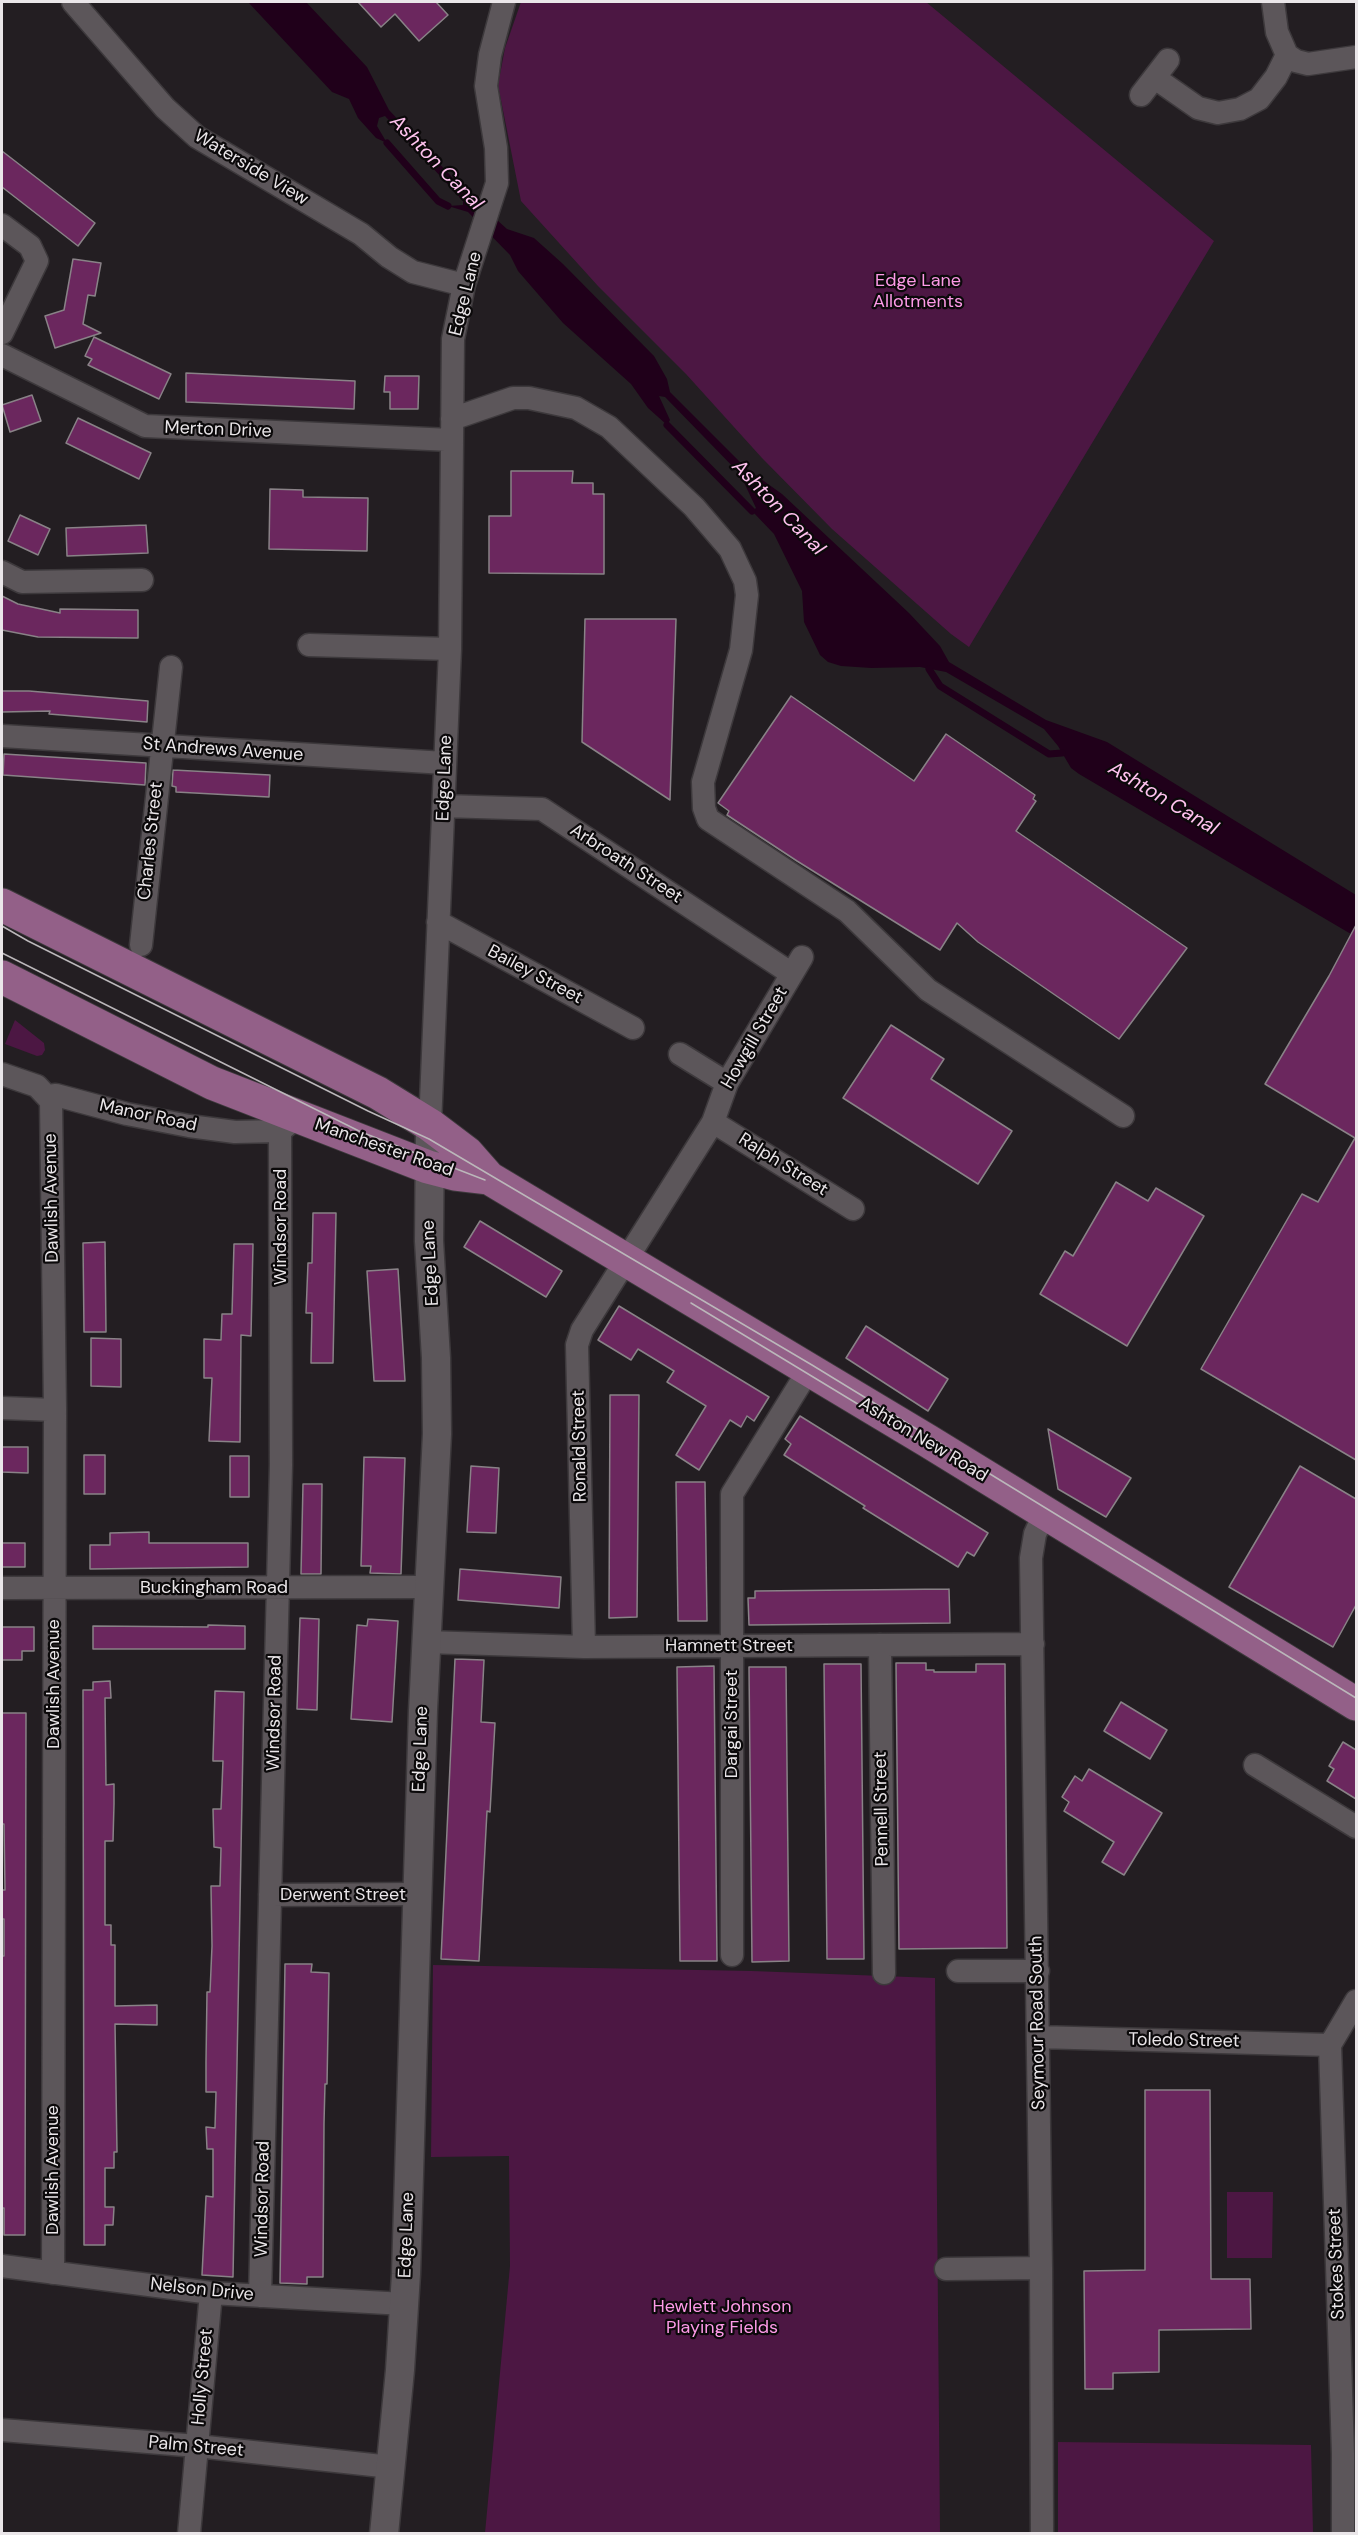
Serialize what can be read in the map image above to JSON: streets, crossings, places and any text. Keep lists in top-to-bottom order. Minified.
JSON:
{"streets":{"main road":["Manchester Road","Ashton New Road"],"street":["Waterside View","Edge Lane","Merton Drive","St Andrews Avenue","Charles Street","Arbroath Street","Bailey Street","Howgill Street","Manor Road","Ralph Street","Dawlish Avenue","Windsor Road","Ronald Street","Buckingham Road","Hamnett Street","Dargai Street","Pennell Street","Derwent Street","Seymour Road South","Toledo Street","Stokes Street","Nelson Drive","Holly Street","Palm Street"]},"crossings":[["Waterside View","Edge Lane"],["Edge Lane","Merton Drive"],["Edge Lane","St Andrews Avenue"],["Edge Lane","Arbroath Street"],["Edge Lane","Bailey Street"],["Edge Lane","Manchester Road"],["Edge Lane","Buckingham Road"],["Edge Lane","Hamnett Street"],["Edge Lane","Derwent Street"],["Edge Lane","Nelson Drive"],["Edge Lane","Palm Street"],["St Andrews Avenue","Charles Street"],["Arbroath Street","Howgill Street"],["Howgill Street","Ralph Street"],["Howgill Street","Ashton New Road"],["Howgill Street","Ronald Street"],["Manor Road","Manchester Road"],["Manor Road","Dawlish Avenue"],["Manor Road","Windsor Road"],["Manchester Road","Windsor Road"],["Manchester Road","Ashton New Road"],["Dawlish Avenue","Buckingham Road"],["Dawlish Avenue","Nelson Drive"],["Windsor Road","Buckingham Road"],["Windsor Road","Derwent Street"],["Windsor Road","Nelson Drive"],["Ashton New Road","Ronald Street"],["Ashton New Road","Dargai Street"],["Ashton New Road","Seymour Road South"],["Ronald Street","Hamnett Street"],["Hamnett Street","Dargai Street"],["Hamnett Street","Pennell Street"],["Hamnett Street","Seymour Road South"],["Seymour Road South","Toledo Street"],["Toledo Street","Stokes Street"],["Nelson Drive","Holly Street"],["Holly Street","Palm Street"]],"water":["Ashton Canal"],"parks":["Edge Lane Allotments","Hewlett Johnson Playing Fields"]}
